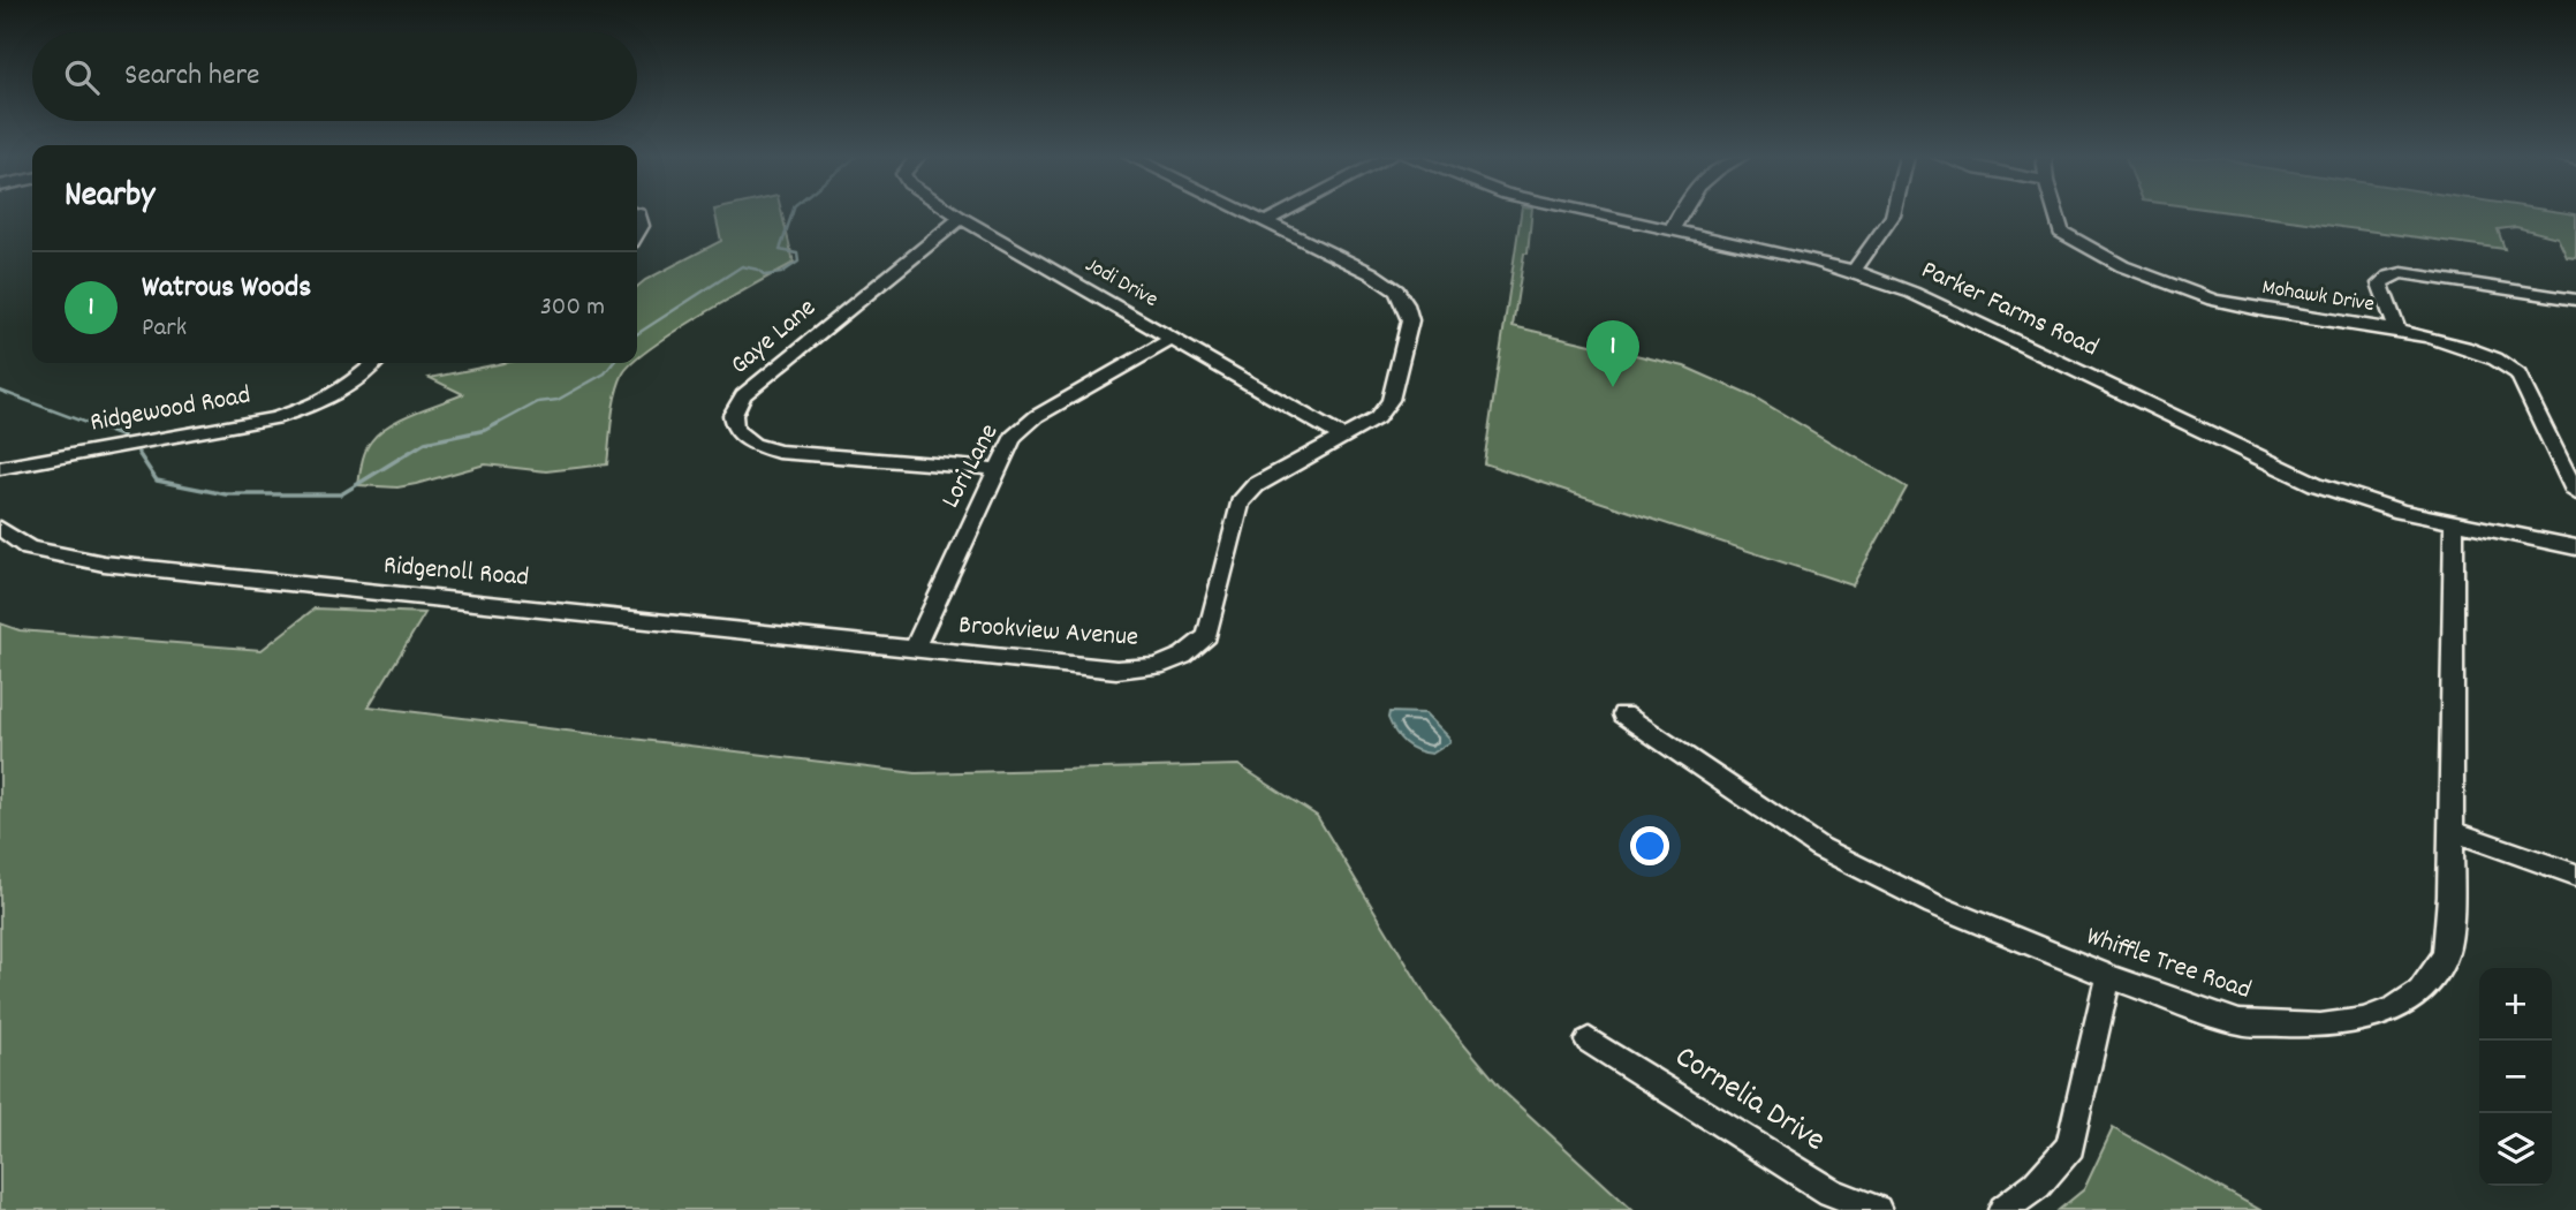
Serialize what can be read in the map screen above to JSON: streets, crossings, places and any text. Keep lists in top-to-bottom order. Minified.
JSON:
{"streets":{"street":["Jodi Drive","Mohawk Drive","Parker Farms Road","Gaye Lane","Ridgewood Road","Lori Lane","Ridgenoll Road","Brookview Avenue","Whiffle Tree Road","Cornelia Drive"]},"crossings":[["Jodi Drive","Gaye Lane"],["Jodi Drive","Lori Lane"],["Jodi Drive","Brookview Avenue"],["Parker Farms Road","Whiffle Tree Road"],["Gaye Lane","Lori Lane"],["Lori Lane","Ridgenoll Road"],["Lori Lane","Brookview Avenue"],["Ridgenoll Road","Brookview Avenue"]],"page":{"search":"Search here","heading":"Nearby","list":[{"mark":"1","name":"Watrous Woods","note":"Park","value":"300 m"}],"pins":"1","map_buttons":["+","−"]}}
